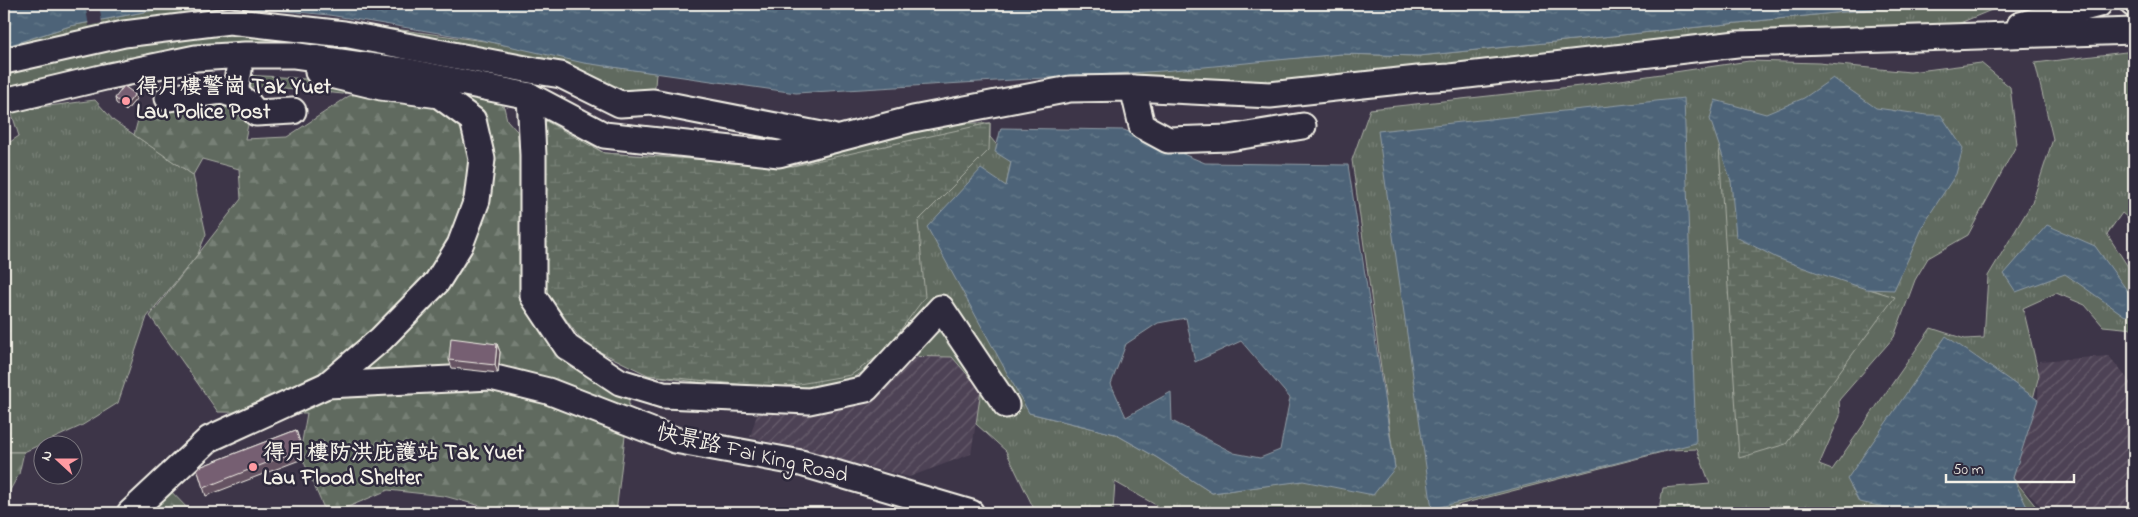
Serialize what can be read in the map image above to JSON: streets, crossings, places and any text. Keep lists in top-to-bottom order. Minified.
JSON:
{"streets":{"street":["快景路 Fai King Road"]},"places":["得月樓警崗 Tak Yuet Lau Police Post","得月樓防洪庇護站 Tak Yuet Lau Flood Shelter"],"scale_bar":"50 m","north":"left"}
